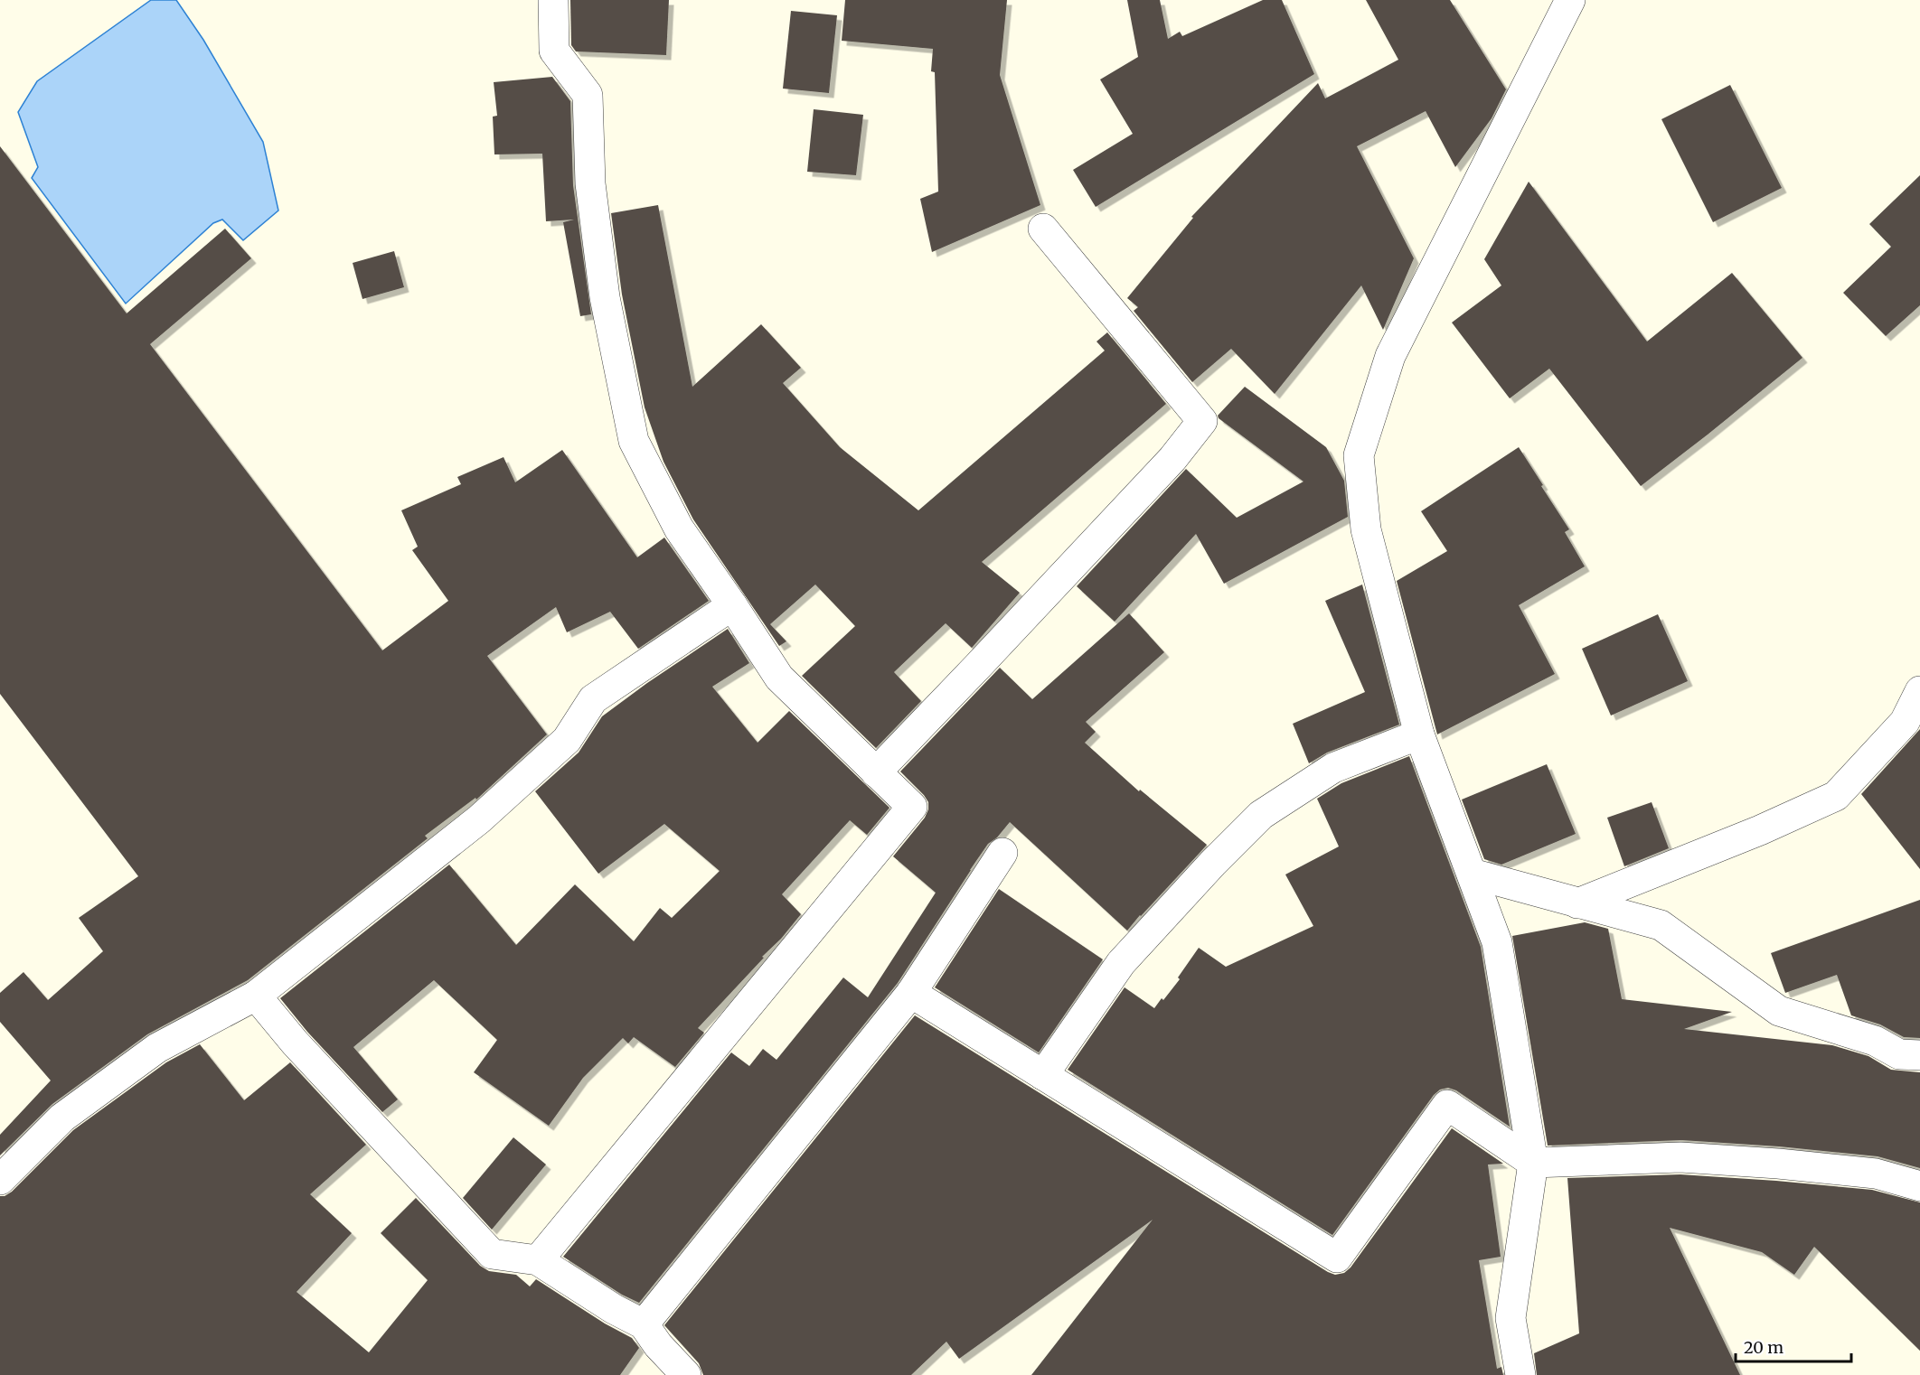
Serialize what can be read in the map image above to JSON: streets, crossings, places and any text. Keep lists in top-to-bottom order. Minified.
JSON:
{"scale_bar":"20 m"}
